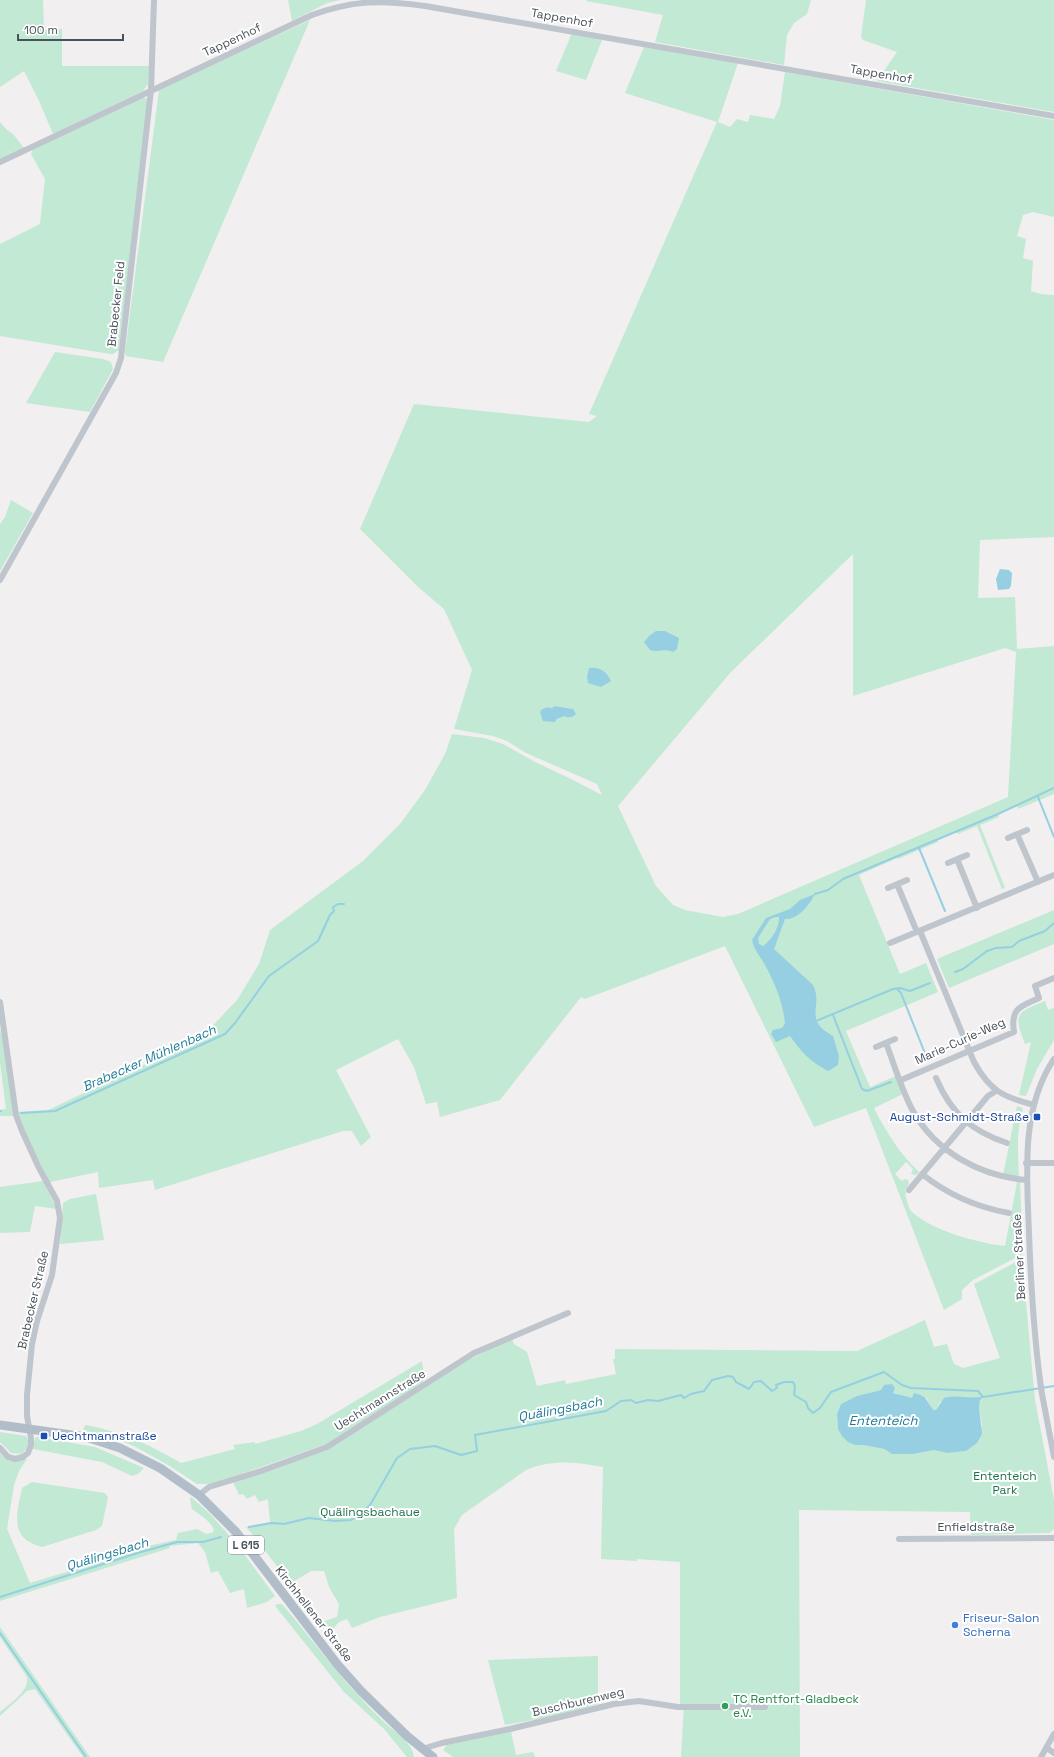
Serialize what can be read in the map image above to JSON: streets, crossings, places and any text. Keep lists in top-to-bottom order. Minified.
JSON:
{"streets":{"main road":["L 615","Kirchhellener Straße"],"street":["Tappenhof","Brabecker Feld","Marie-Curie-Weg","Berliner Straße","Brabecker Straße","Uechtmannstraße","Enfieldstraße","Buschburenweg"]},"crossings":[["Tappenhof","Brabecker Feld"],["Brabecker Straße","Kirchhellener Straße"],["Uechtmannstraße","Kirchhellener Straße"],["Kirchhellener Straße","Buschburenweg"]],"water":["Brabecker Mühlenbach","Quälingsbach","Ententeich"],"parks":["Ententeich Park","Quälingsbachaue"],"places":{"transit":["August-Schmidt-Straße","Uechtmannstraße"],"other":["Friseur-Salon Scherna","TC Rentfort-Gladbeck e.V."]},"scale_bar":"100 m"}
